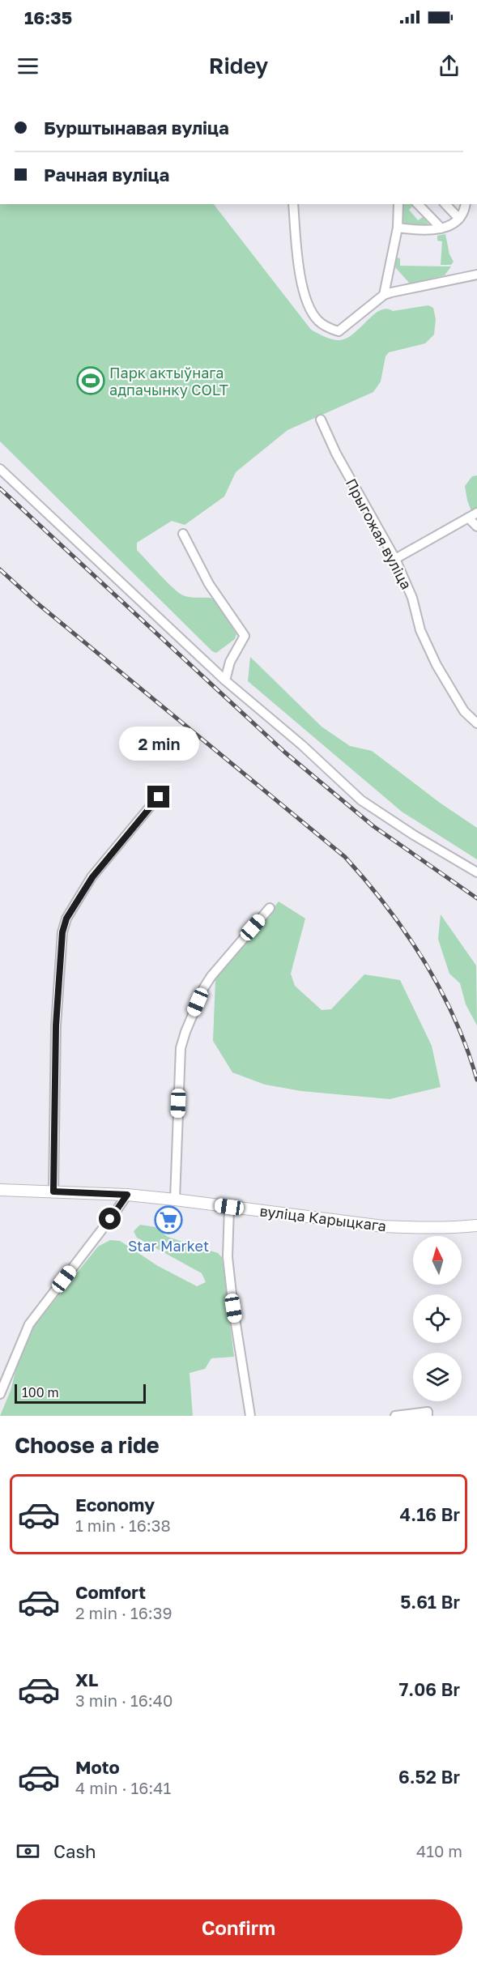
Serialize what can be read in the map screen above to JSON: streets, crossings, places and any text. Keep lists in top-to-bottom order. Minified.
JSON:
{"streets":{"street":["Прыгожая вуліца","вуліца Карыцкага"]},"places":{"sports":["Парк актыўнага адпачынку COLT"],"supermarket":["Star Market"]},"scale_bar":"100 m","north":"top","page":{"status":"16:35","header":"Ridey","banner":["Бурштынавая вуліца","Рачная вуліца"],"bubble":"2 min","scale":"100 m","heading":"Choose a ride","list":[{"name":"Economy","note":"1 min · 16:38","value":"4.16 Br"},{"name":"Comfort","note":"2 min · 16:39","value":"5.61 Br"},{"name":"XL","note":"3 min · 16:40","value":"7.06 Br"},{"name":"Moto","note":"4 min · 16:41","value":"6.52 Br"}],"pay":["Cash","410 m"],"buttons":"Confirm"}}
